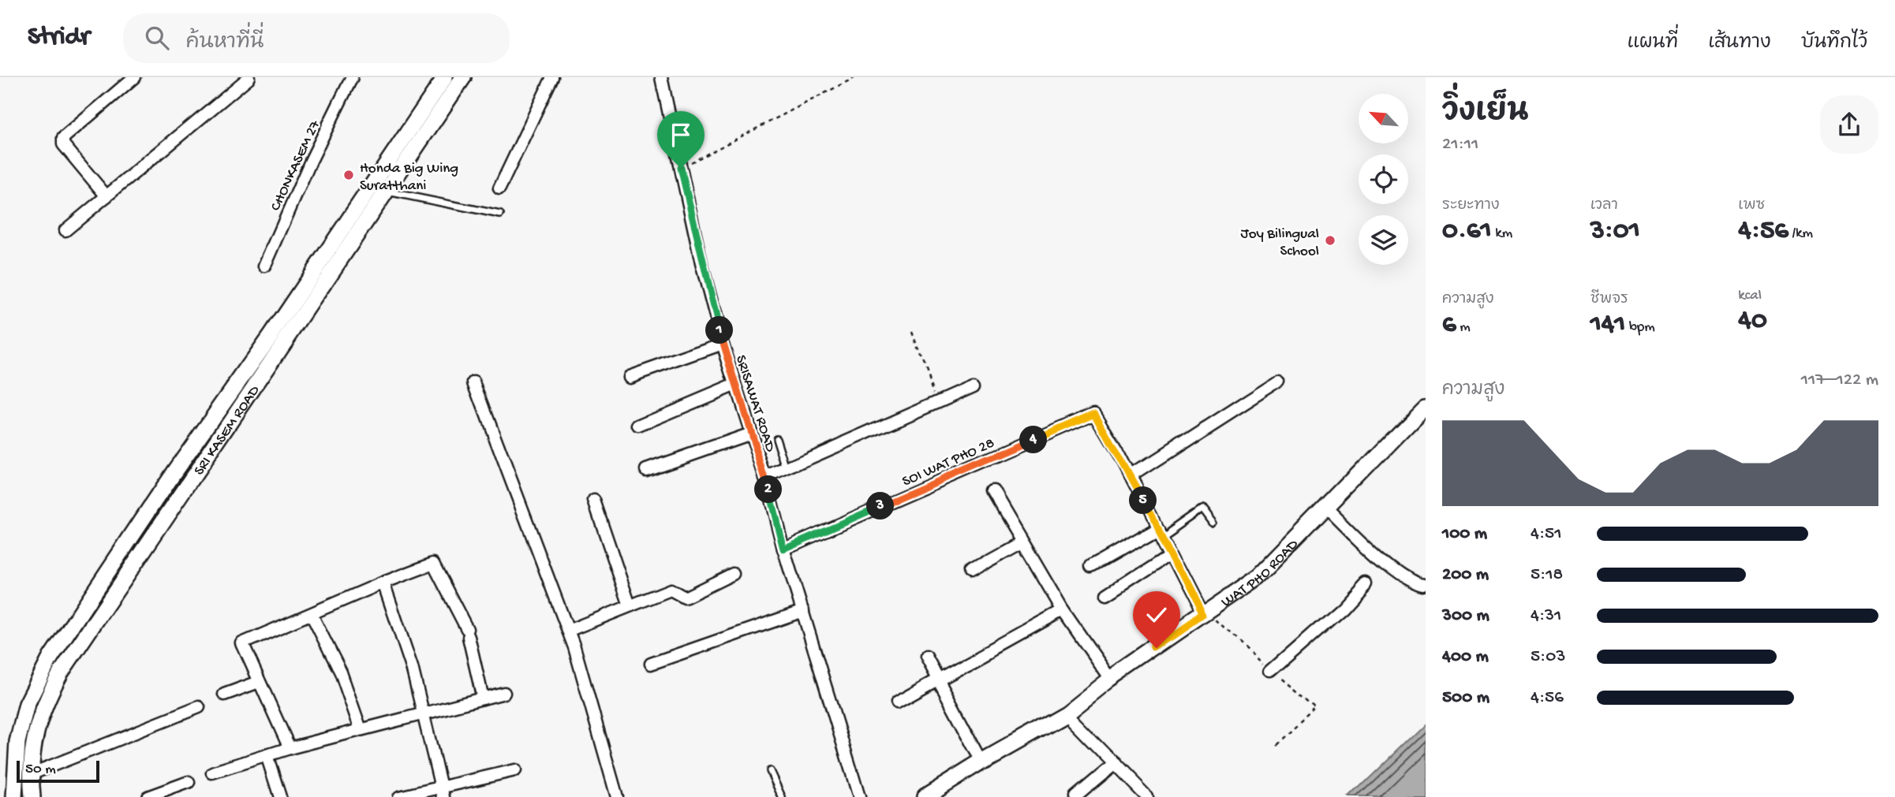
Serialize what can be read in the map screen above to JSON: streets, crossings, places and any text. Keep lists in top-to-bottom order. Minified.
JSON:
{"streets":{"main road":["SRI KASEM ROAD","WAT PHO ROAD"],"street":["CHONKASEM 27","SRISAWAT ROAD","SOI WAT PHO 28"]},"crossings":[["SRISAWAT ROAD","SOI WAT PHO 28"],["SOI WAT PHO 28","WAT PHO ROAD"]],"places":["Honda Big Wing Suratthani","Joy Bilingual School"],"scale_bar":"50 m","north":"top left","page":{"header":"Stridr","search":"ค้นหาที่นี่","nav":["แผนที่","เส้นทาง","บันทึกไว้"],"heading":["วิ่งเย็น","21:11"],"stats":[["ระยะทาง","0.61 km"],["เวลา","3:01"],["เพซ","4:56 /km"],["ความสูง","6 m"],["ชีพจร","141 bpm"],["kcal","40"]],"pins":["1","4","2","5","3"],"chart":["ความสูง","117–122 m"],"list":[{"name":"100 m","note":"4:51"},{"name":"200 m","note":"5:18"},{"name":"300 m","note":"4:31"},{"name":"400 m","note":"5:03"},{"name":"500 m","note":"4:56"}],"scale":"50 m"}}
